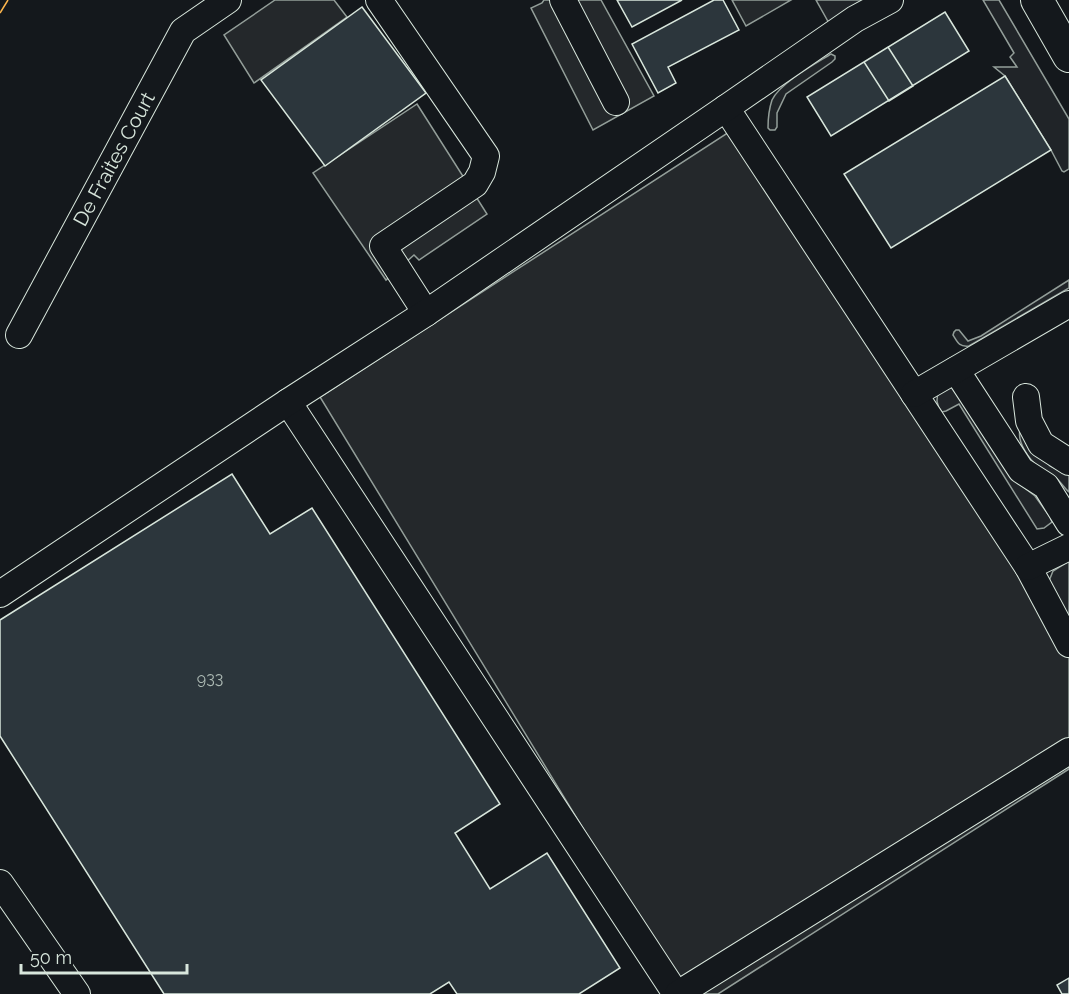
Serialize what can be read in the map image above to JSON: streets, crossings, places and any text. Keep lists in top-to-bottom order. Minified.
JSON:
{"streets":{"street":["De Fraites Court"]},"house_numbers":["933"],"scale_bar":"50 m"}
